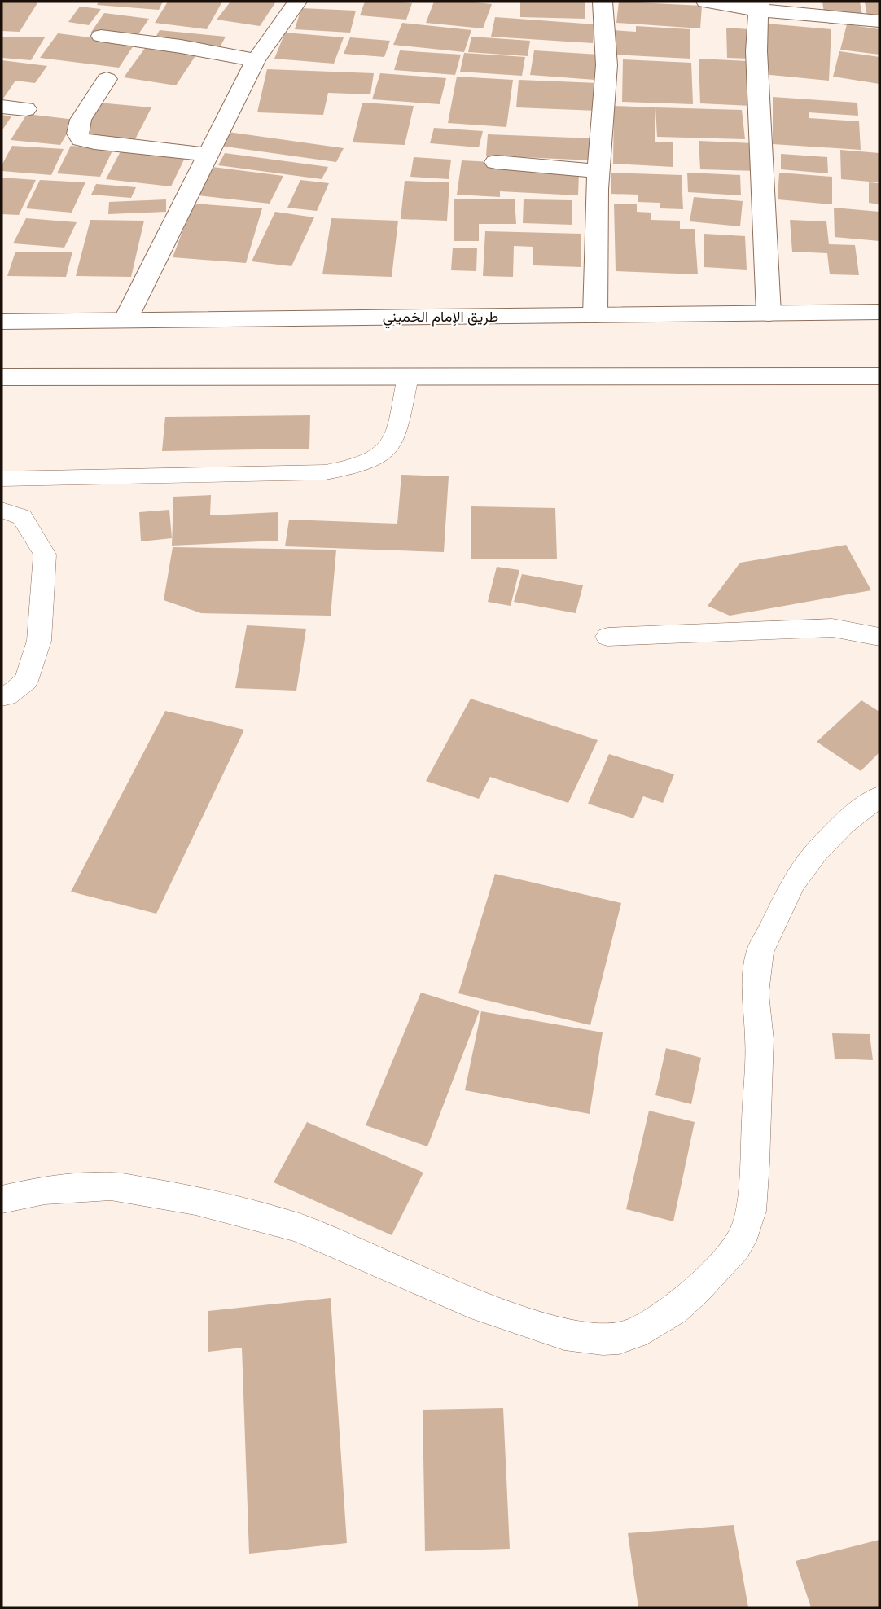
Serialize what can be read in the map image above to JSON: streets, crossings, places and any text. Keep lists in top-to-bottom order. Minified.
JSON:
{"streets":{"main road":["طريق الإمام الخميني"]}}
